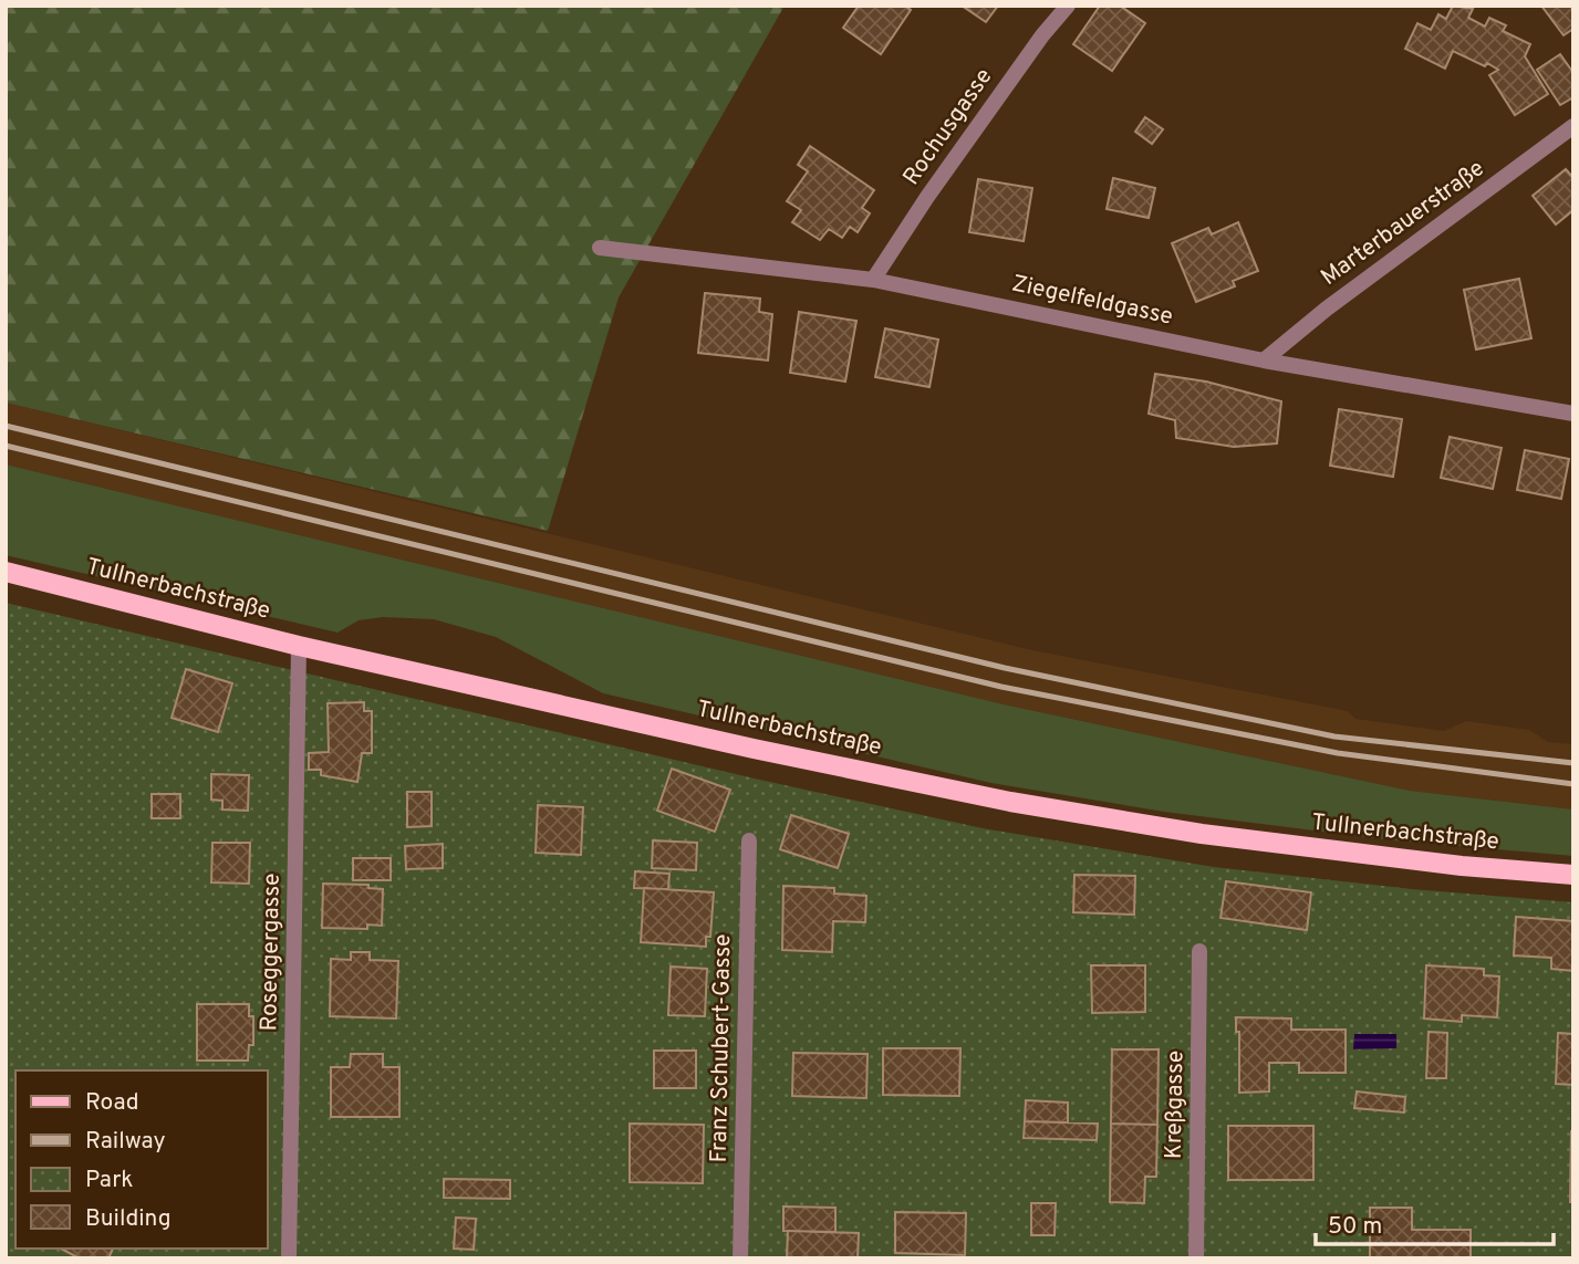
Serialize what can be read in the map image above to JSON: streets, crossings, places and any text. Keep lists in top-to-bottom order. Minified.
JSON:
{"streets":{"main road":["Tullnerbachstraße"],"street":["Rochusgasse","Marterbauerstraße","Ziegelfeldgasse","Roseggergasse","Franz Schubert-Gasse","Kreßgasse"]},"crossings":[["Rochusgasse","Ziegelfeldgasse"],["Marterbauerstraße","Ziegelfeldgasse"],["Tullnerbachstraße","Roseggergasse"]],"legend":["Road","Railway","Park","Building"],"scale_bar":"50 m"}
